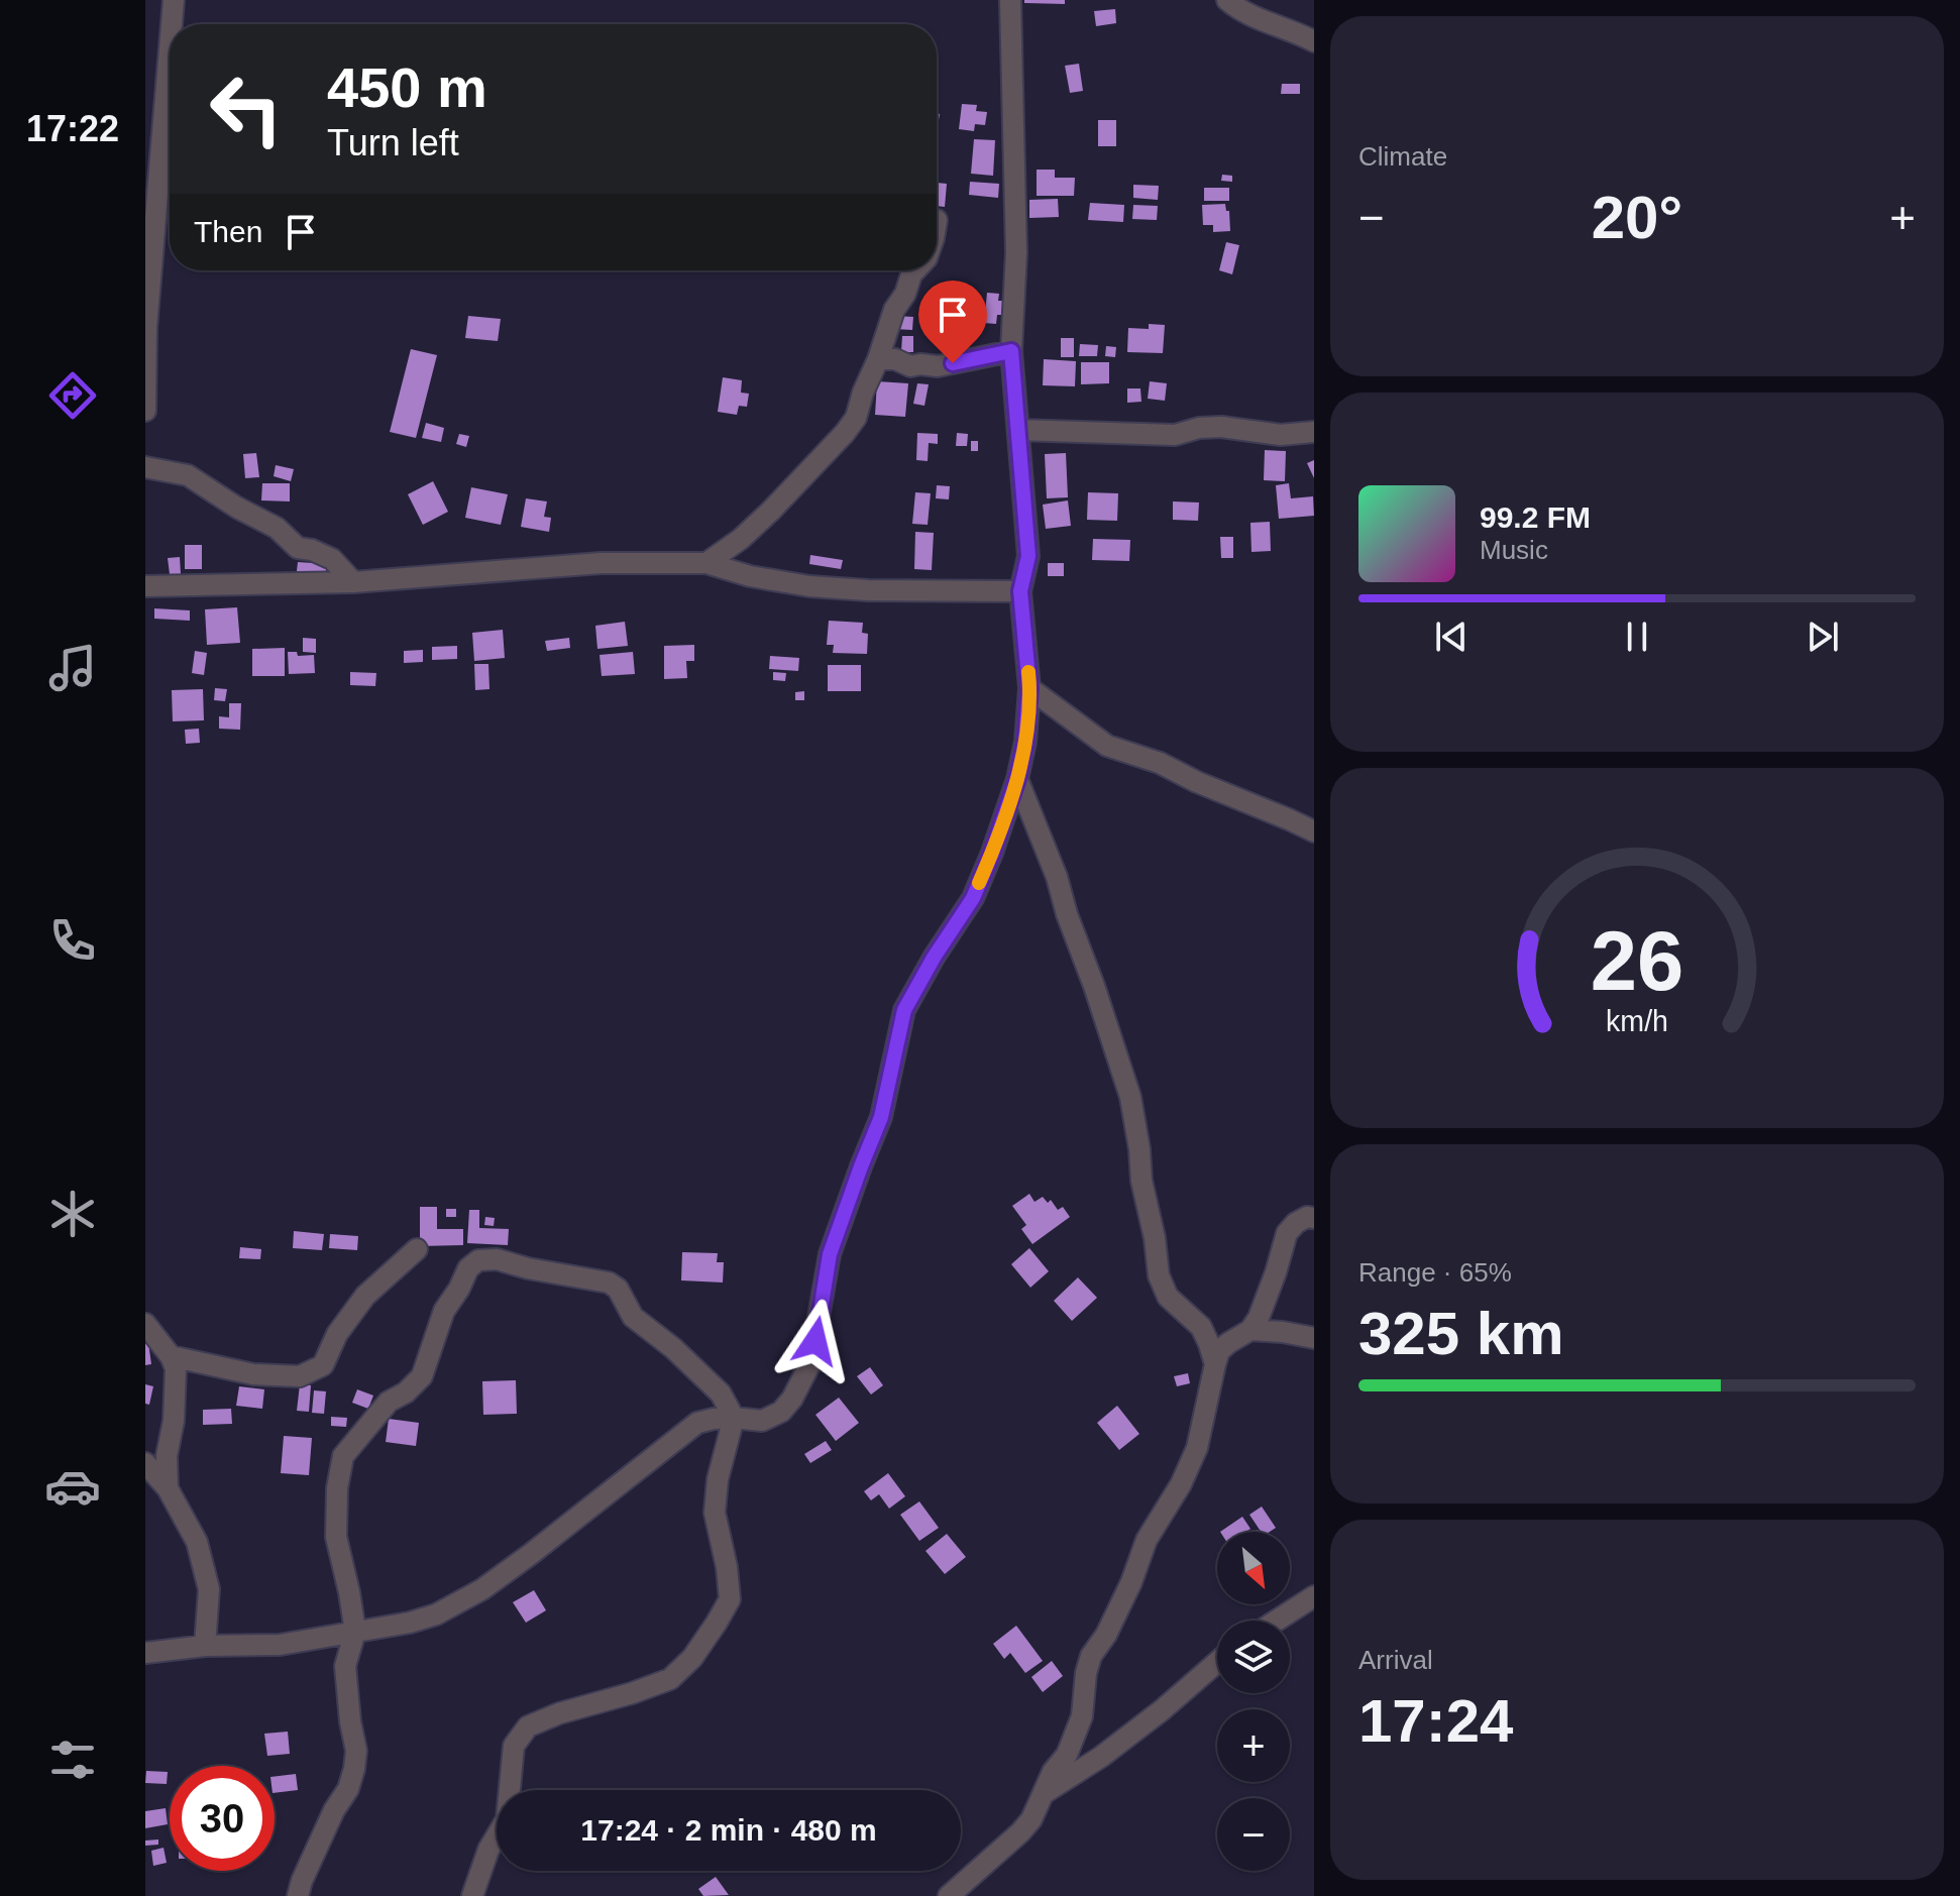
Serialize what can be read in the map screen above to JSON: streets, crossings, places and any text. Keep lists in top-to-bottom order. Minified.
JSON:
{"north":"bottom right","page":{"tabs":"17:22","tile":["Climate",["Range · 65%","325 km"],["Arrival","17:24"]],"turn":["450 m","Turn left"],"heat":["−","20°","+"],"then":"Then","song":["99.2 FM","Music"],"map_buttons":["+","−"],"limit":"30","trip":"17:24 · 2 min · 480 m","gauge":["26","km/h"]}}
